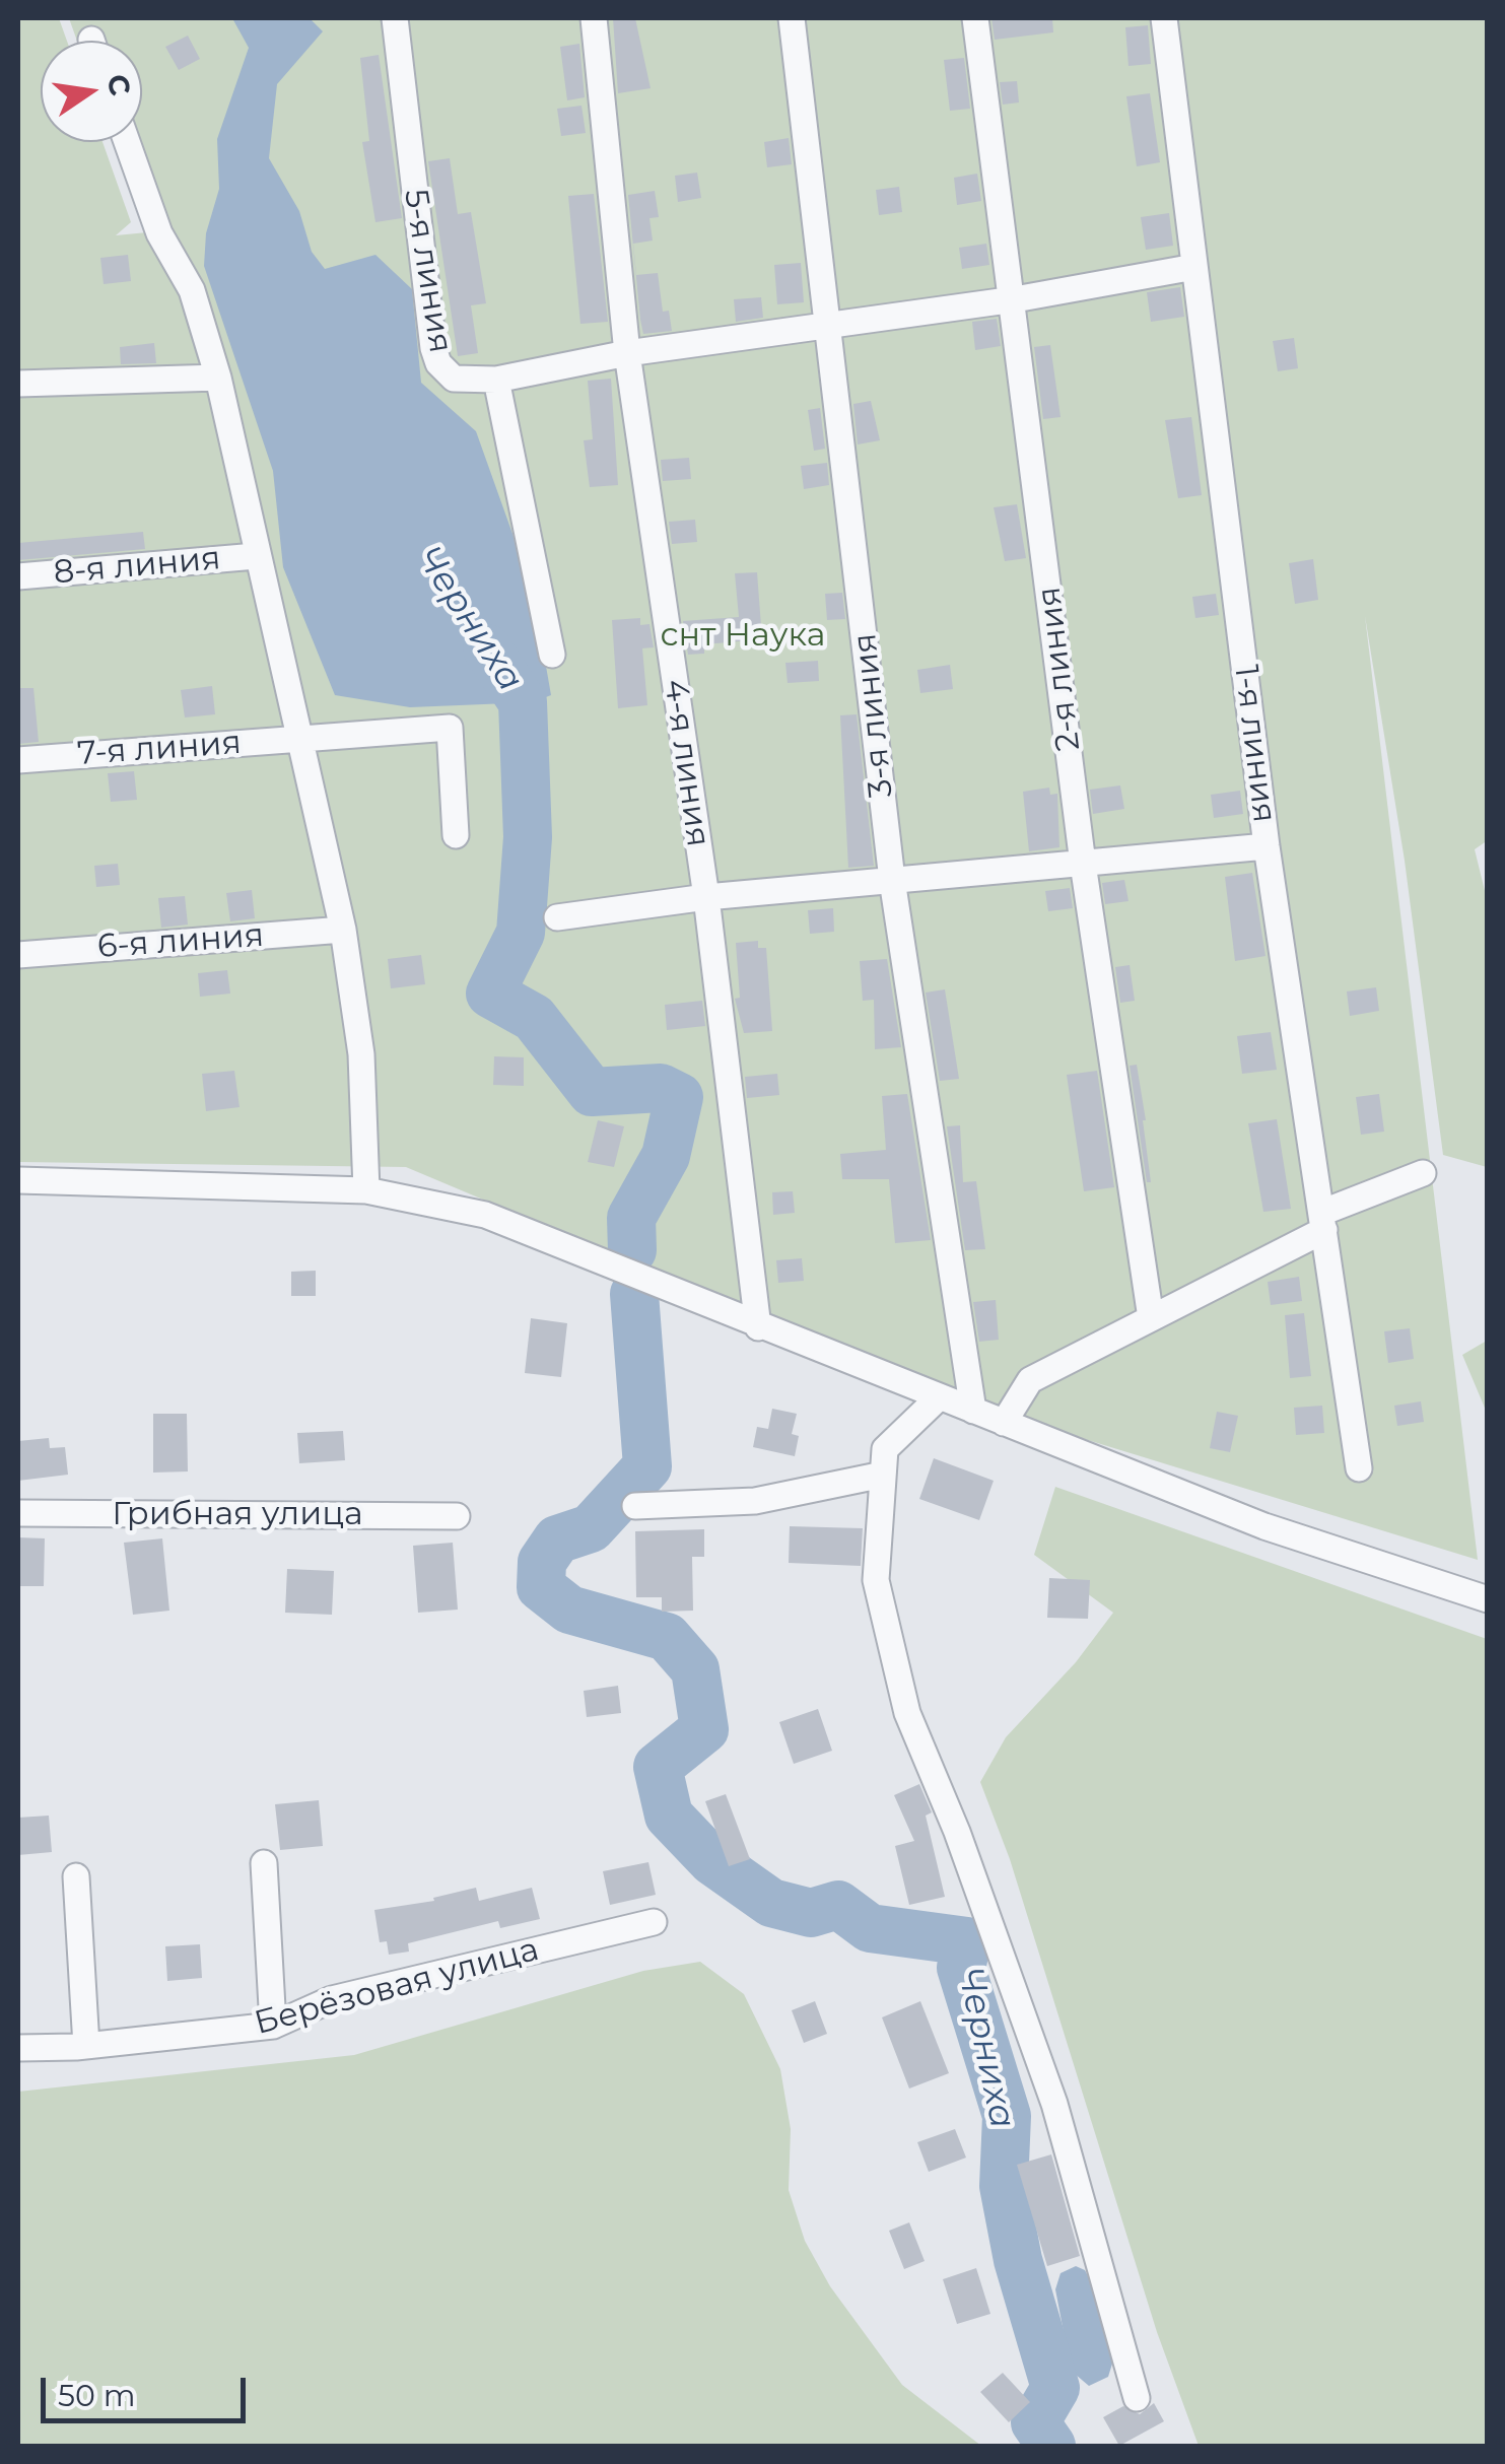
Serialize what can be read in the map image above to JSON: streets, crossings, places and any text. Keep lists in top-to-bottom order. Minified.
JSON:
{"streets":{"street":["5-я линия","8-я линия","2-я линия","3-я линия","1-я линия","7-я линия","4-я линия","6-я линия","Грибная улица","Берёзовая улица"]},"water":["Черниха"],"parks":["снт Наука"],"scale_bar":"50 m","north":"right"}
